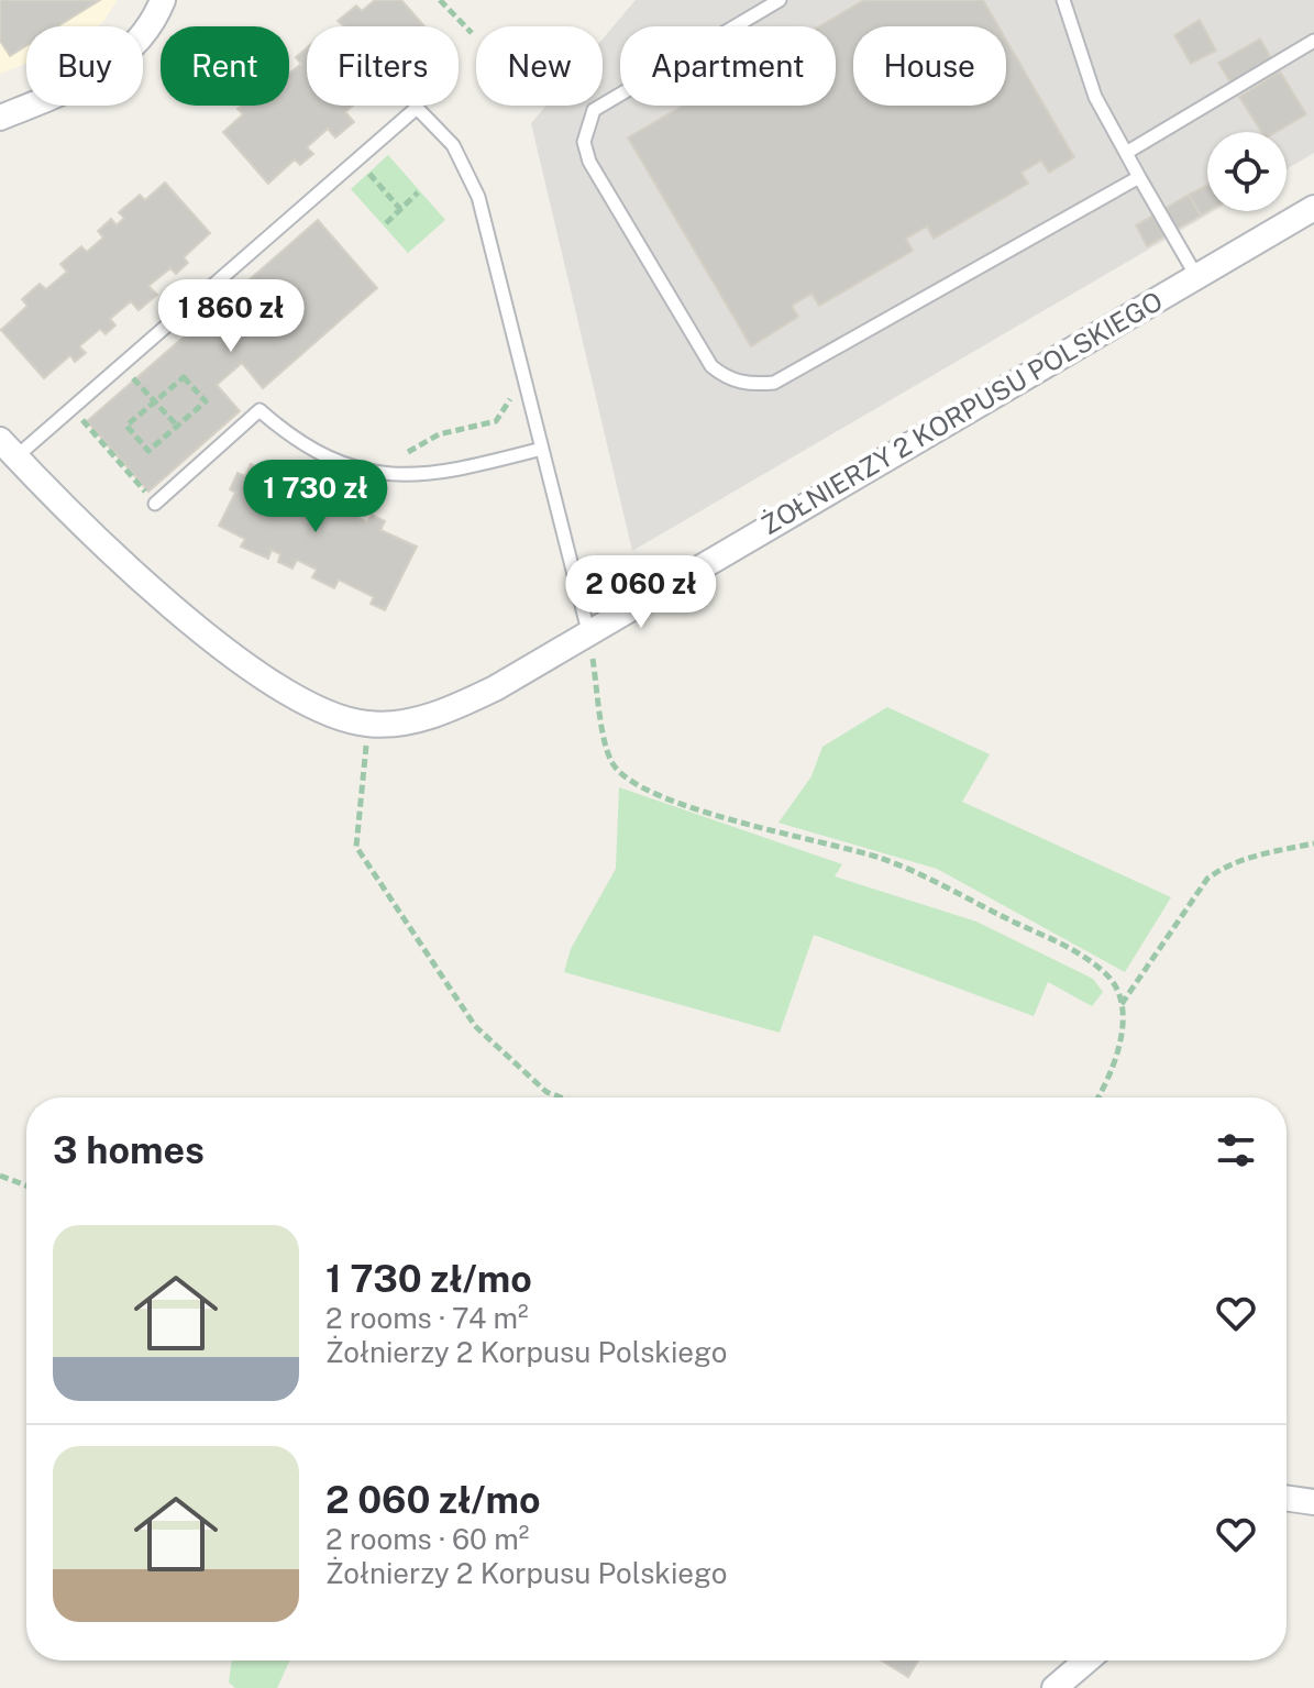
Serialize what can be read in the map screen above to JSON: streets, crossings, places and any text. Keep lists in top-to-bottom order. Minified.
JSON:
{"streets":{"street":["ŻOŁNIERZY 2 KORPUSU POLSKIEGO"]},"page":{"chip":["Buy","Rent","Filters","New","Apartment","House"],"price":["1 860 zł","1 730 zł","2 060 zł"],"heading":"3 homes","list":[{"name":"1 730 zł/mo","note":"2 rooms · 74 m² · Żołnierzy 2 Korpusu Polskiego"},{"name":"2 060 zł/mo","note":"2 rooms · 60 m² · Żołnierzy 2 Korpusu Polskiego"}]}}
